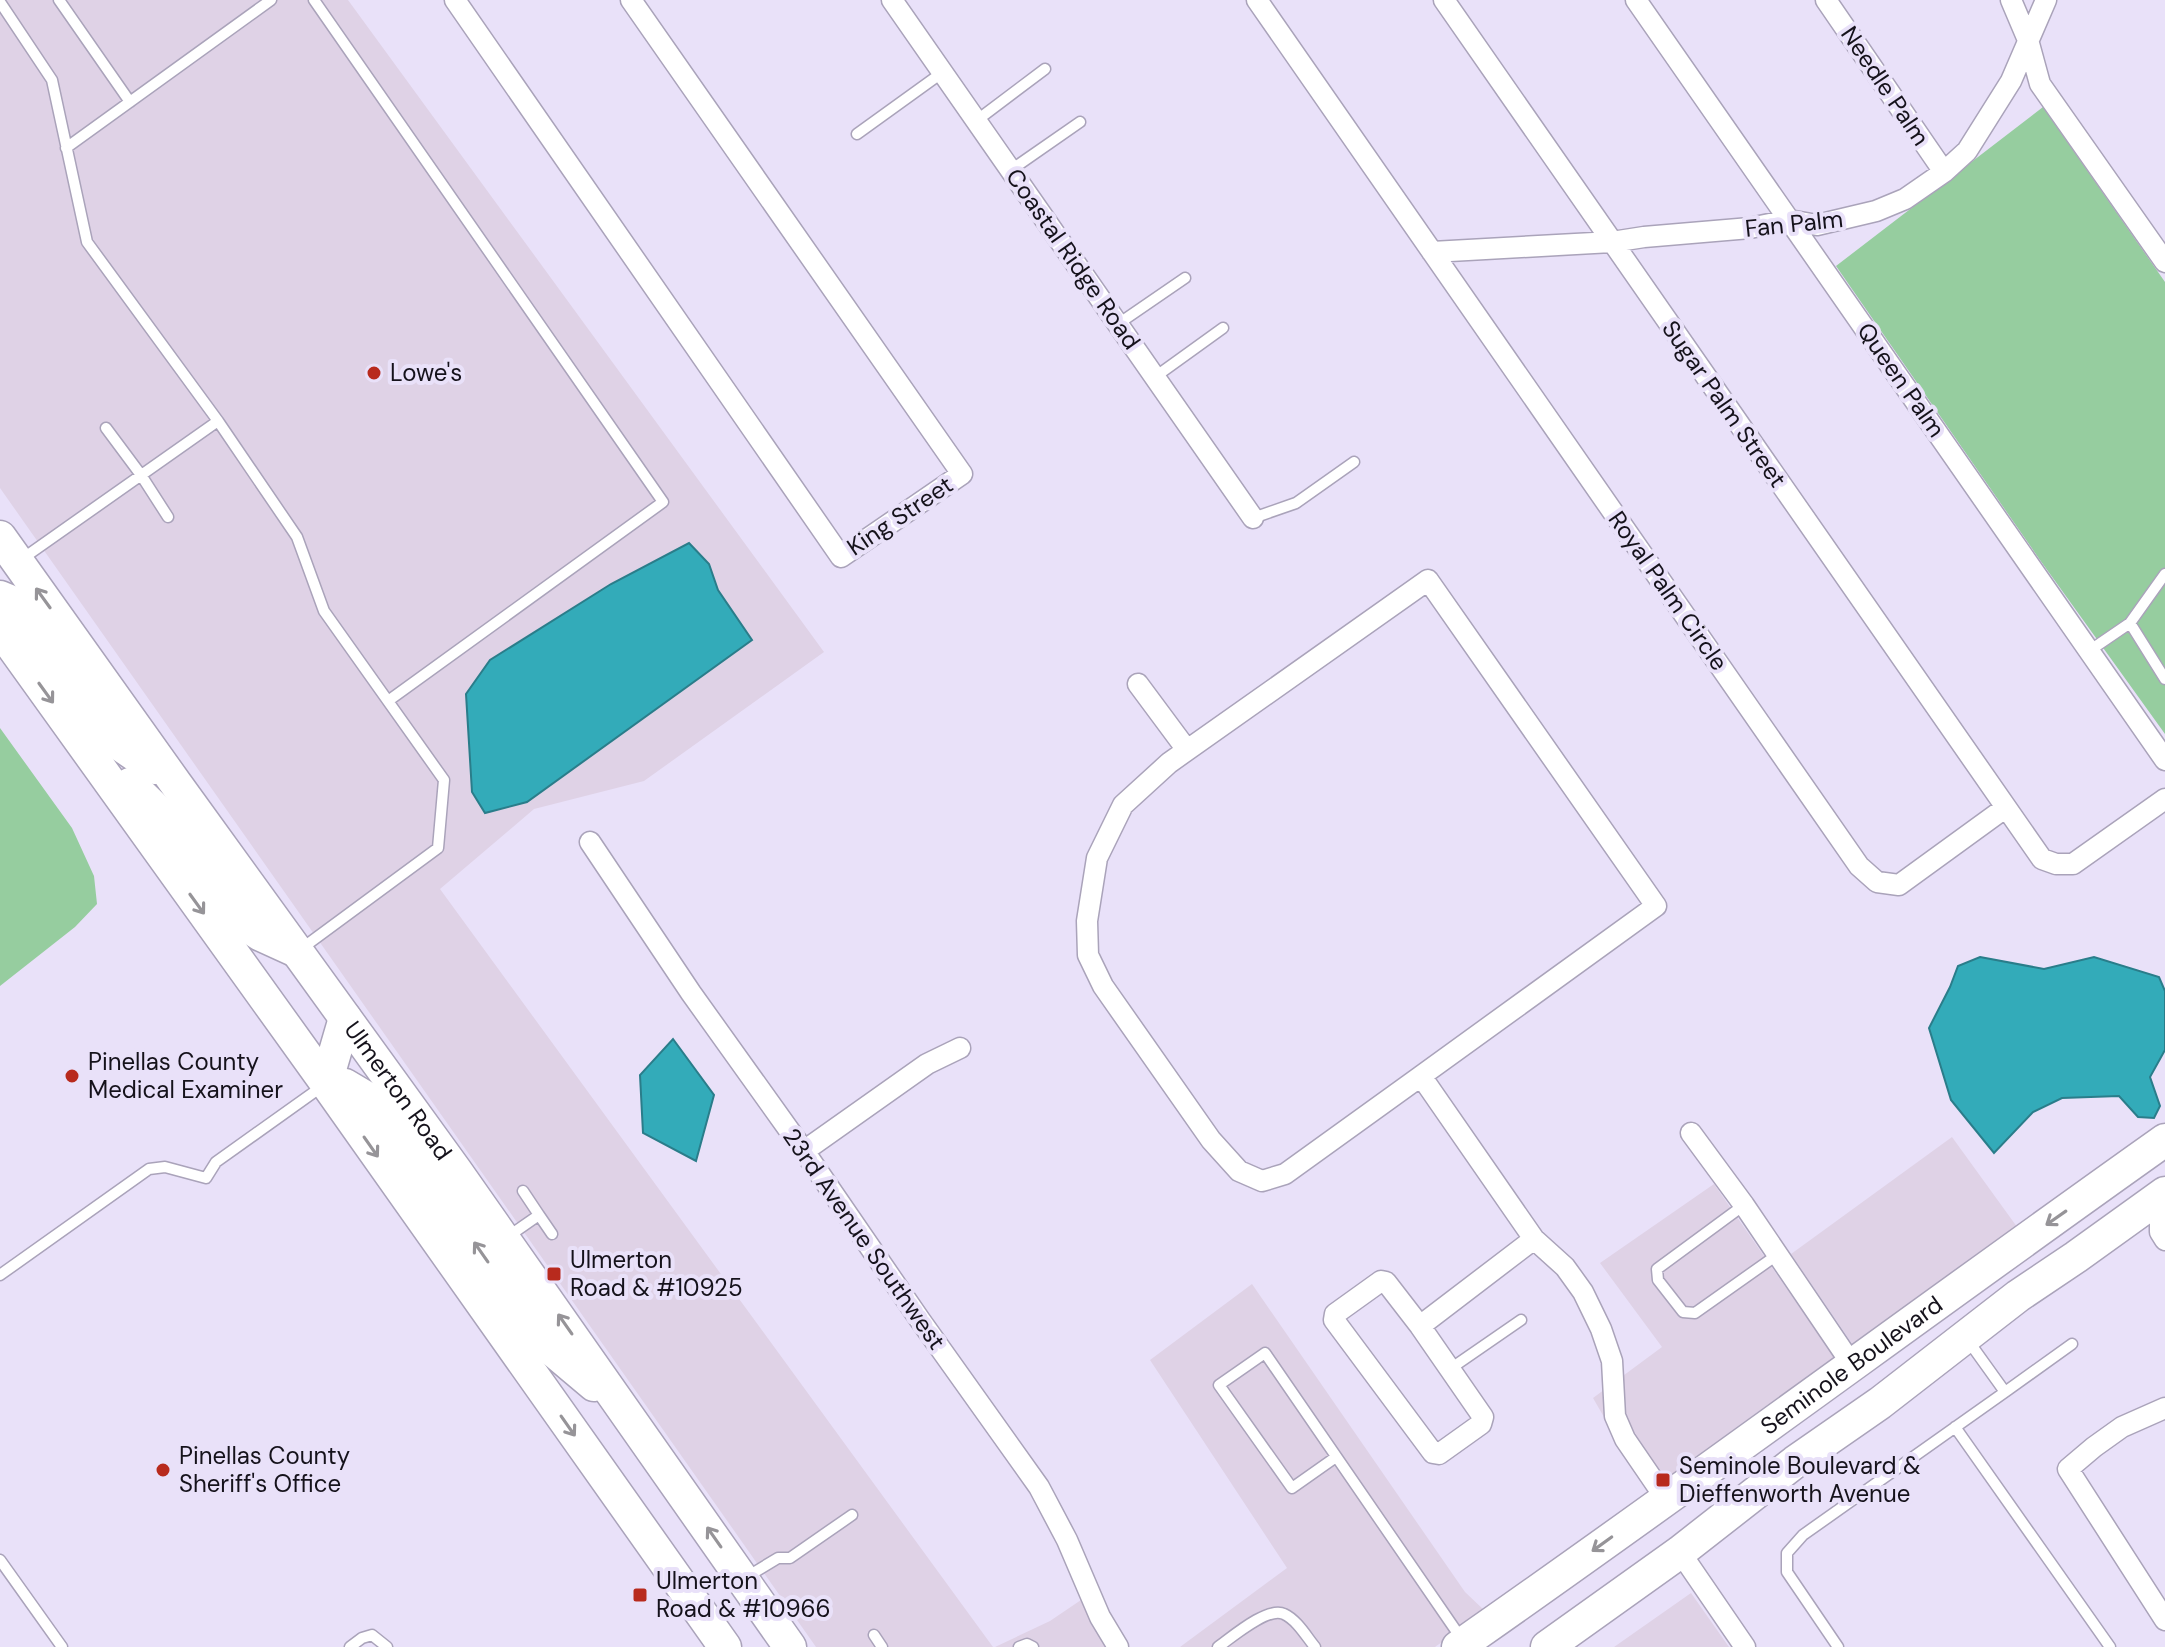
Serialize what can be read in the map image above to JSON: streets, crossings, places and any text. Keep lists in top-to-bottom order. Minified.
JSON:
{"streets":{"main road":["Ulmerton Road","Seminole Boulevard"],"street":["Needle Palm","Fan Palm","Coastal Ridge Road","Queen Palm","Sugar Palm Street","King Street","Royal Palm Circle","23rd Avenue Southwest"]},"crossings":[["Needle Palm","Fan Palm"],["Fan Palm","Queen Palm"],["Fan Palm","Sugar Palm Street"],["Fan Palm","Royal Palm Circle"],["Sugar Palm Street","Royal Palm Circle"]],"places":{"other":["Lowe's","Pinellas County Medical Examiner","Pinellas County Sheriff's Office"],"transit":["Ulmerton Road & #10925","Seminole Boulevard & Dieffenworth Avenue","Ulmerton Road & #10966"]}}
